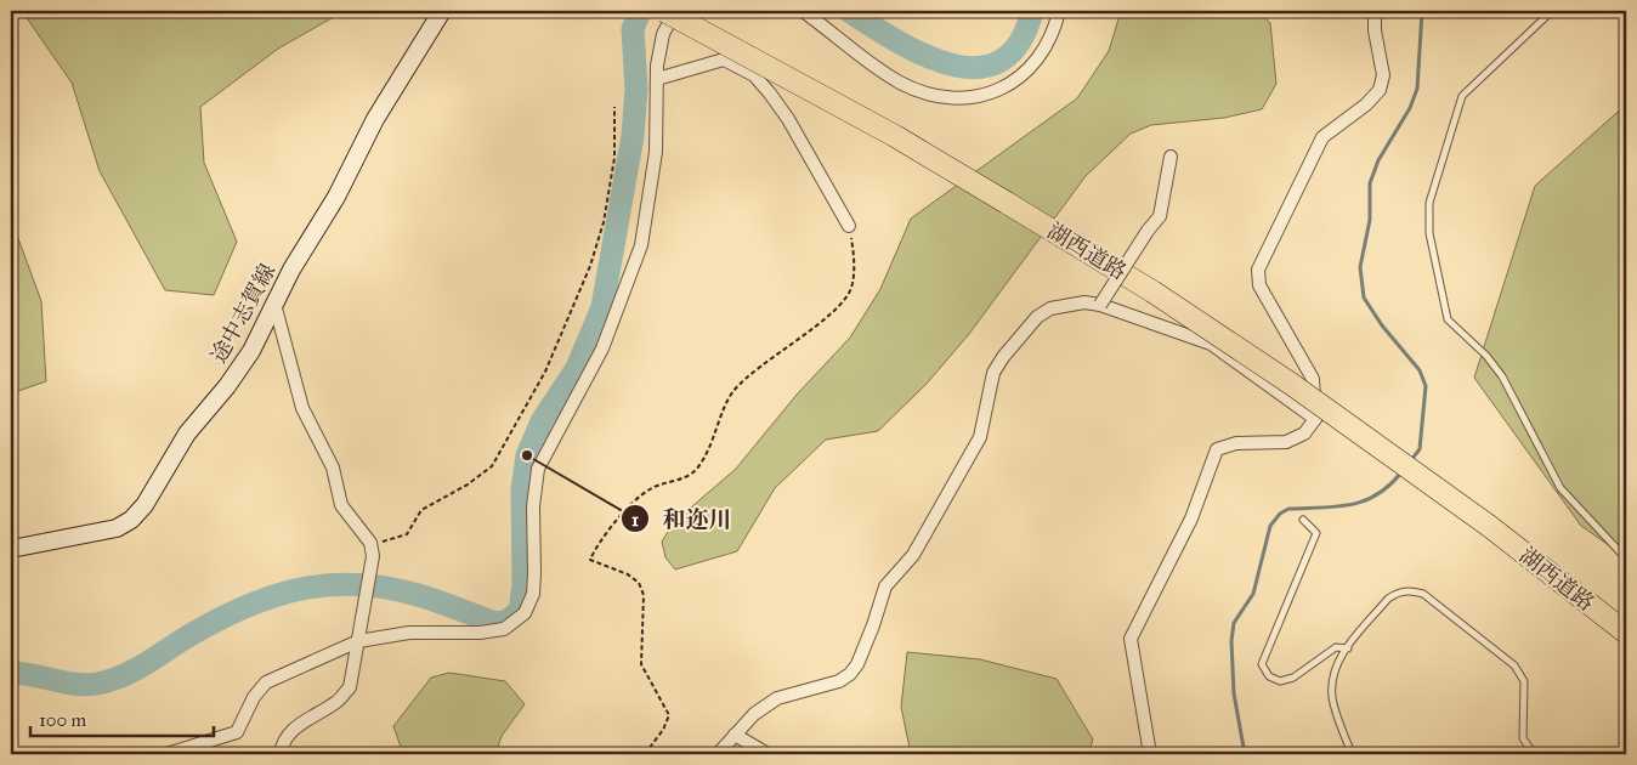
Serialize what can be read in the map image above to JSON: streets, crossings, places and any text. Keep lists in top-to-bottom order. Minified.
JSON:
{"streets":{"highway":["湖西道路"],"main road":["途中志賀線"]},"places":["和迩川"],"scale_bar":"100 m"}
